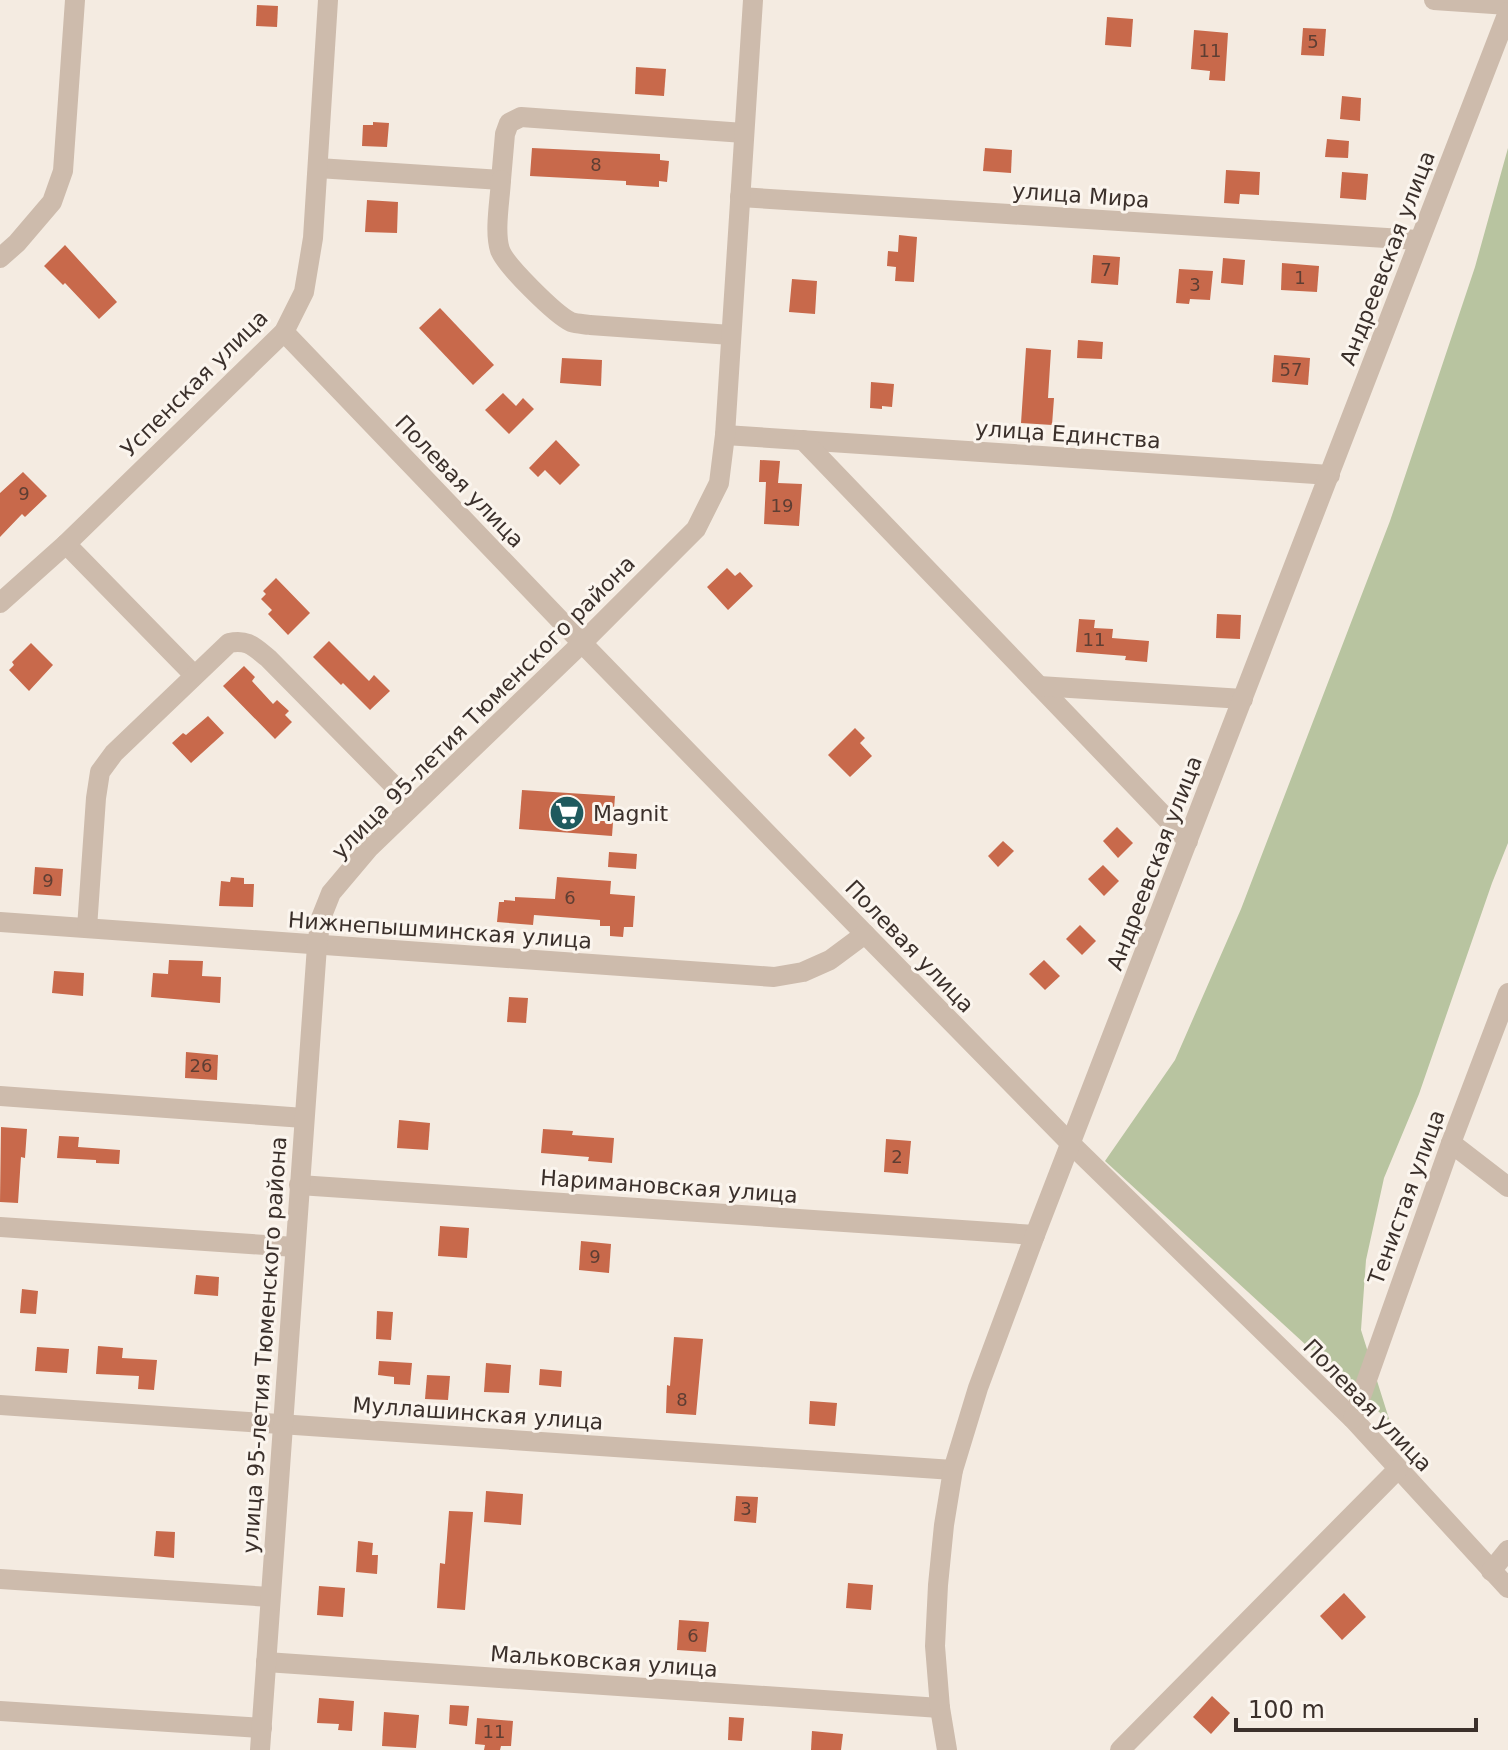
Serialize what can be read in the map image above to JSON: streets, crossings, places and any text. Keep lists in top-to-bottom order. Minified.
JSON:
{"streets":{"street":["улица Мира","Андреевская улица","Успенская улица","улица Единства","Полевая улица","улица 95-летия Тюменского района","Нижнепышминская улица","Наримановская улица","Тенистая улица","Муллашинская улица","Мальковская улица"]},"crossings":[["улица Мира","Андреевская улица"],["улица Мира","улица 95-летия Тюменского района"],["Андреевская улица","улица Единства"],["Андреевская улица","Полевая улица"],["Андреевская улица","Наримановская улица"],["Андреевская улица","Муллашинская улица"],["Андреевская улица","Мальковская улица"],["Успенская улица","Полевая улица"],["улица Единства","улица 95-летия Тюменского района"],["Полевая улица","улица 95-летия Тюменского района"],["Полевая улица","Нижнепышминская улица"],["Полевая улица","Тенистая улица"],["улица 95-летия Тюменского района","Нижнепышминская улица"],["улица 95-летия Тюменского района","Наримановская улица"],["улица 95-летия Тюменского района","Муллашинская улица"],["улица 95-летия Тюменского района","Мальковская улица"]],"places":{"supermarket":["Magnit"]},"house_numbers":["5","11","8","7","1","3","57","9","19","11","9","6","26","2","9","8","3","6","11"],"scale_bar":"100 m"}
